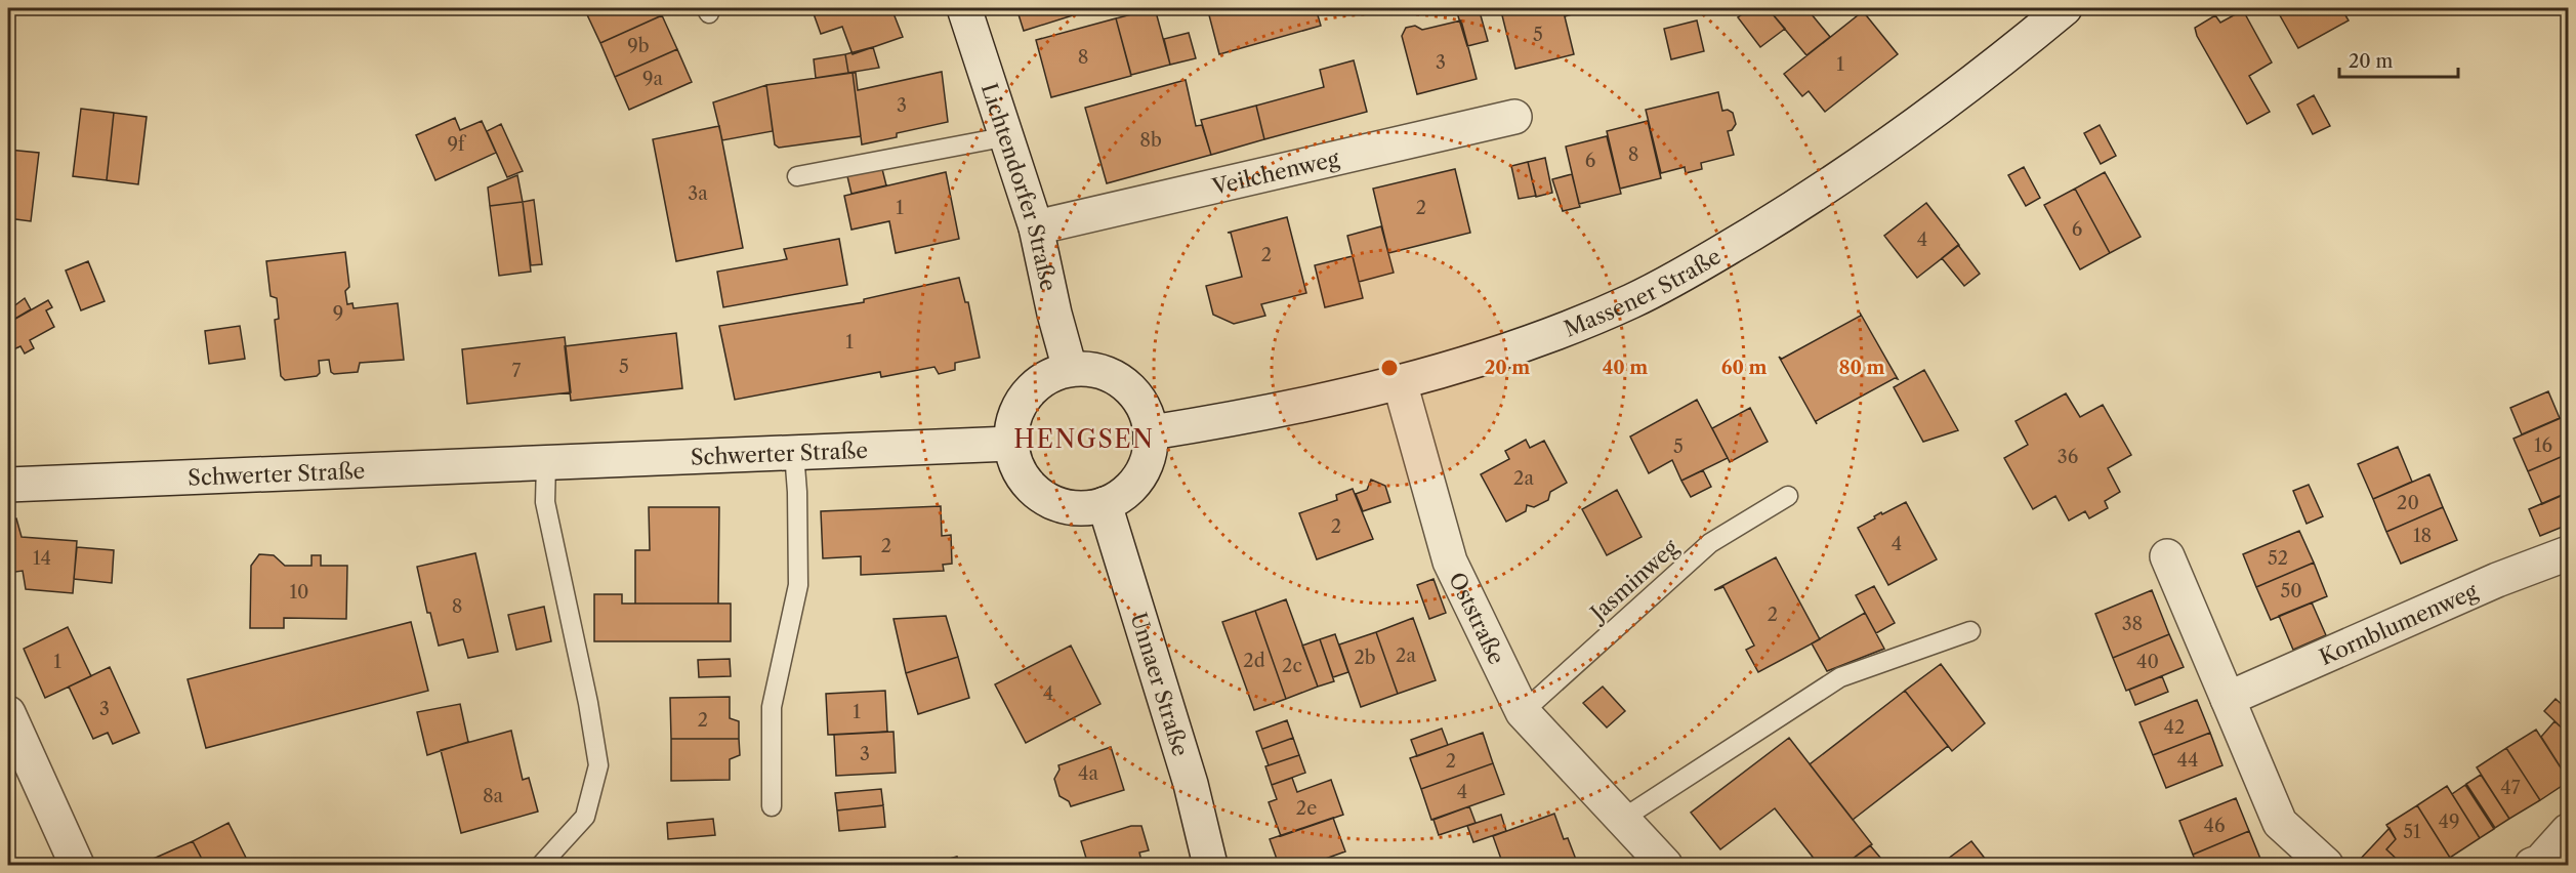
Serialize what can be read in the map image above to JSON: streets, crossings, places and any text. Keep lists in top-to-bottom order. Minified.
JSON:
{"streets":{"main road":["Veilchenweg","Lichtendorfer Straße","Massener Straße","Schwerter Straße","Oststraße","Kornblumenweg","Unnaer Straße"],"lane":["Jasminweg"]},"crossings":[["Veilchenweg","Lichtendorfer Straße"],["Lichtendorfer Straße","Massener Straße"],["Lichtendorfer Straße","Schwerter Straße"],["Lichtendorfer Straße","Unnaer Straße"],["Massener Straße","Schwerter Straße"],["Massener Straße","Oststraße"],["Massener Straße","Unnaer Straße"],["Schwerter Straße","Unnaer Straße"],["Jasminweg","Oststraße"]],"districts":["HENGSEN"],"house_numbers":["5","9b","8","3","1","9a","3","8b","9f","8","6","3a","1","2","6","4","2","9","1","5","7","16","5","36","2a","20","2","18","4","2","14","52","50","10","8","2","38","2a","2b","2d","1","40","2c","4","3","1","2","42","3","44","2","4a","47","4","8a","2e","49","46","51"],"scale_bar":"20 m","rings":["20 m","40 m","60 m","80 m"]}
